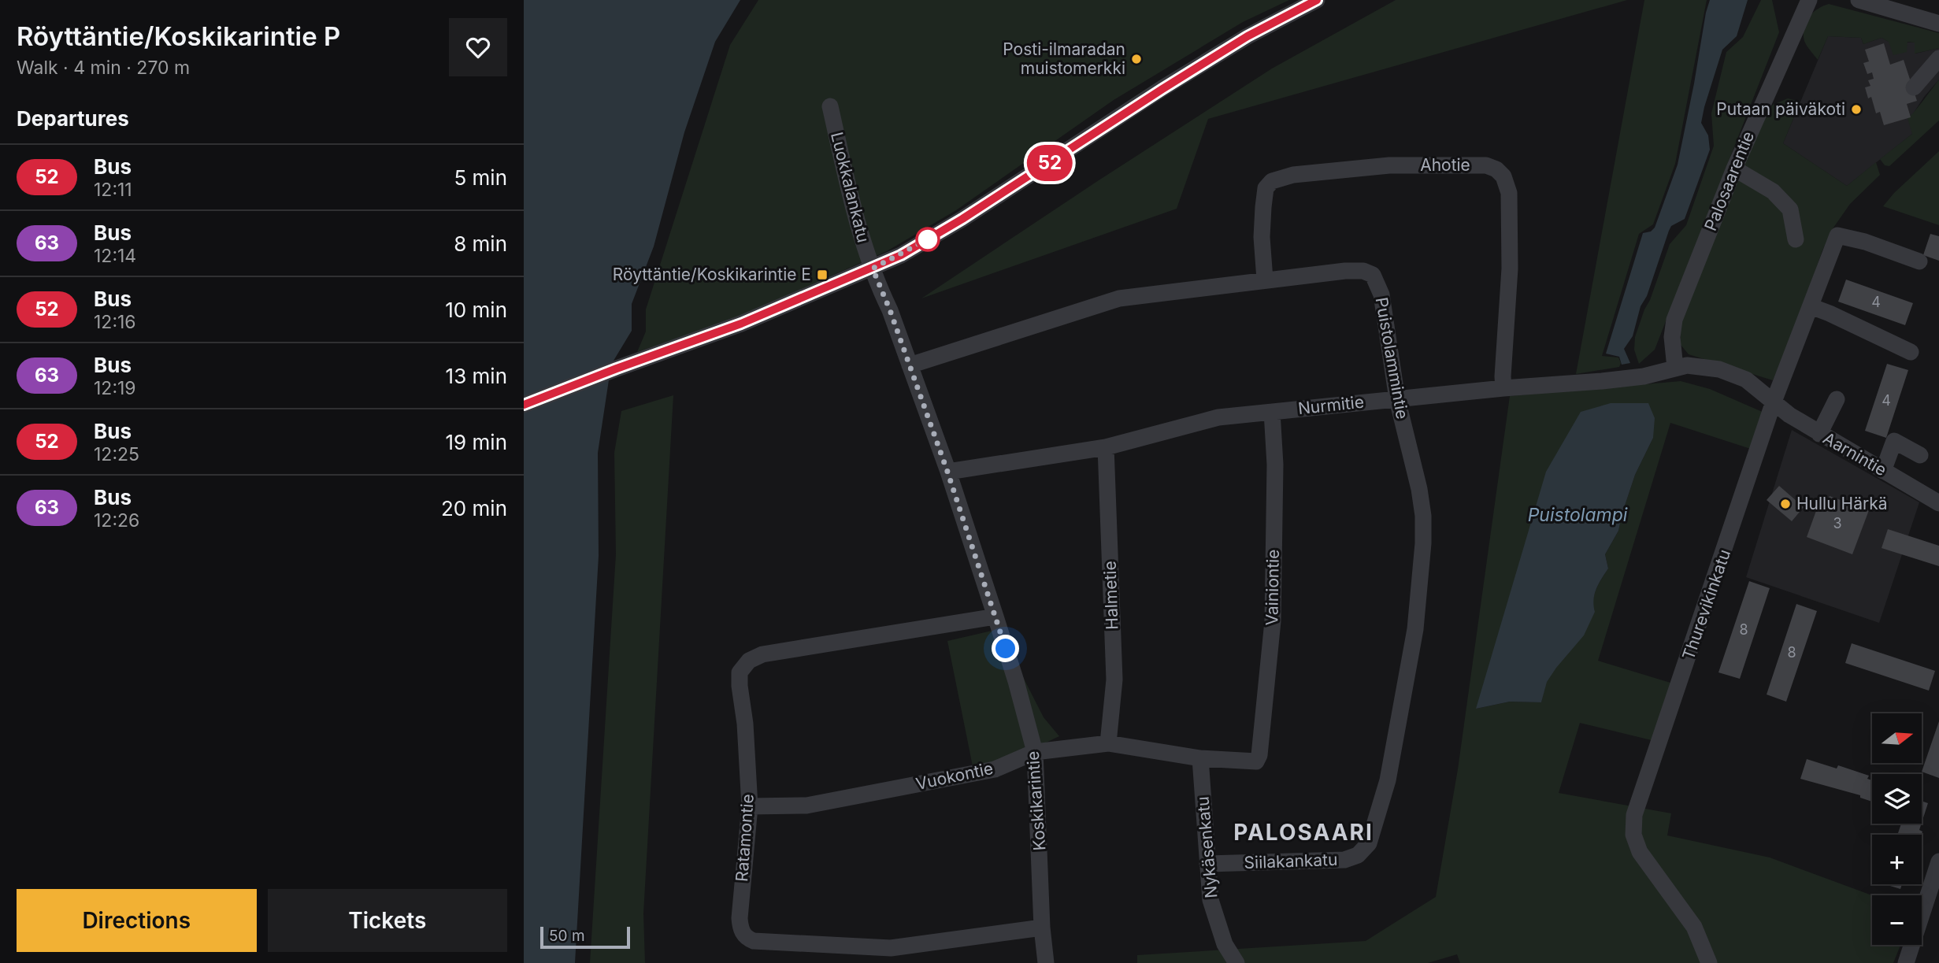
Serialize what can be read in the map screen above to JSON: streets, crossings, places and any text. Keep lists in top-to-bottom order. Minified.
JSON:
{"streets":{"street":["Ahotie","Palosaarentie","Luokkalankatu","Puistolammintie","Nurmitie","Aarnintie","Vainiontie","Halmetie","Thurevikinkatu","Vuokontie","Koskikarintie","Ratamontie","Nykäsenkatu","Siilakankatu"]},"crossings":[["Ahotie","Puistolammintie"],["Ahotie","Nurmitie"],["Palosaarentie","Nurmitie"],["Luokkalankatu","Koskikarintie"],["Puistolammintie","Nurmitie"],["Puistolammintie","Koskikarintie"],["Puistolammintie","Siilakankatu"],["Nurmitie","Aarnintie"],["Nurmitie","Vainiontie"],["Nurmitie","Halmetie"],["Nurmitie","Thurevikinkatu"],["Nurmitie","Koskikarintie"],["Aarnintie","Thurevikinkatu"],["Vainiontie","Vuokontie"],["Halmetie","Vuokontie"],["Vuokontie","Koskikarintie"],["Vuokontie","Ratamontie"],["Vuokontie","Nykäsenkatu"],["Koskikarintie","Ratamontie"],["Nykäsenkatu","Siilakankatu"]],"districts":["PALOSAARI"],"water":["Puistolampi"],"places":{"other":["Posti-ilmaradan muistomerkki","Putaan päiväkoti","Hullu Härkä"],"transit":["Röyttäntie/Koskikarintie E"]},"lines":["bus line 52"],"house_numbers":["4","4","3","8","8"],"scale_bar":"50 m","north":"right","page":{"heading":[["Röyttäntie/Koskikarintie P","Walk · 4 min · 270 m"],"Departures"],"on_map":"52","list":[{"mark":"52","name":"Bus","note":"12:11","value":"5 min"},{"mark":"63","name":"Bus","note":"12:14","value":"8 min"},{"mark":"52","name":"Bus","note":"12:16","value":"10 min"},{"mark":"63","name":"Bus","note":"12:19","value":"13 min"},{"mark":"52","name":"Bus","note":"12:25","value":"19 min"},{"mark":"63","name":"Bus","note":"12:26","value":"20 min"}],"map_buttons":["+","−"],"buttons":["Directions","Tickets"],"scale":"50 m"}}
